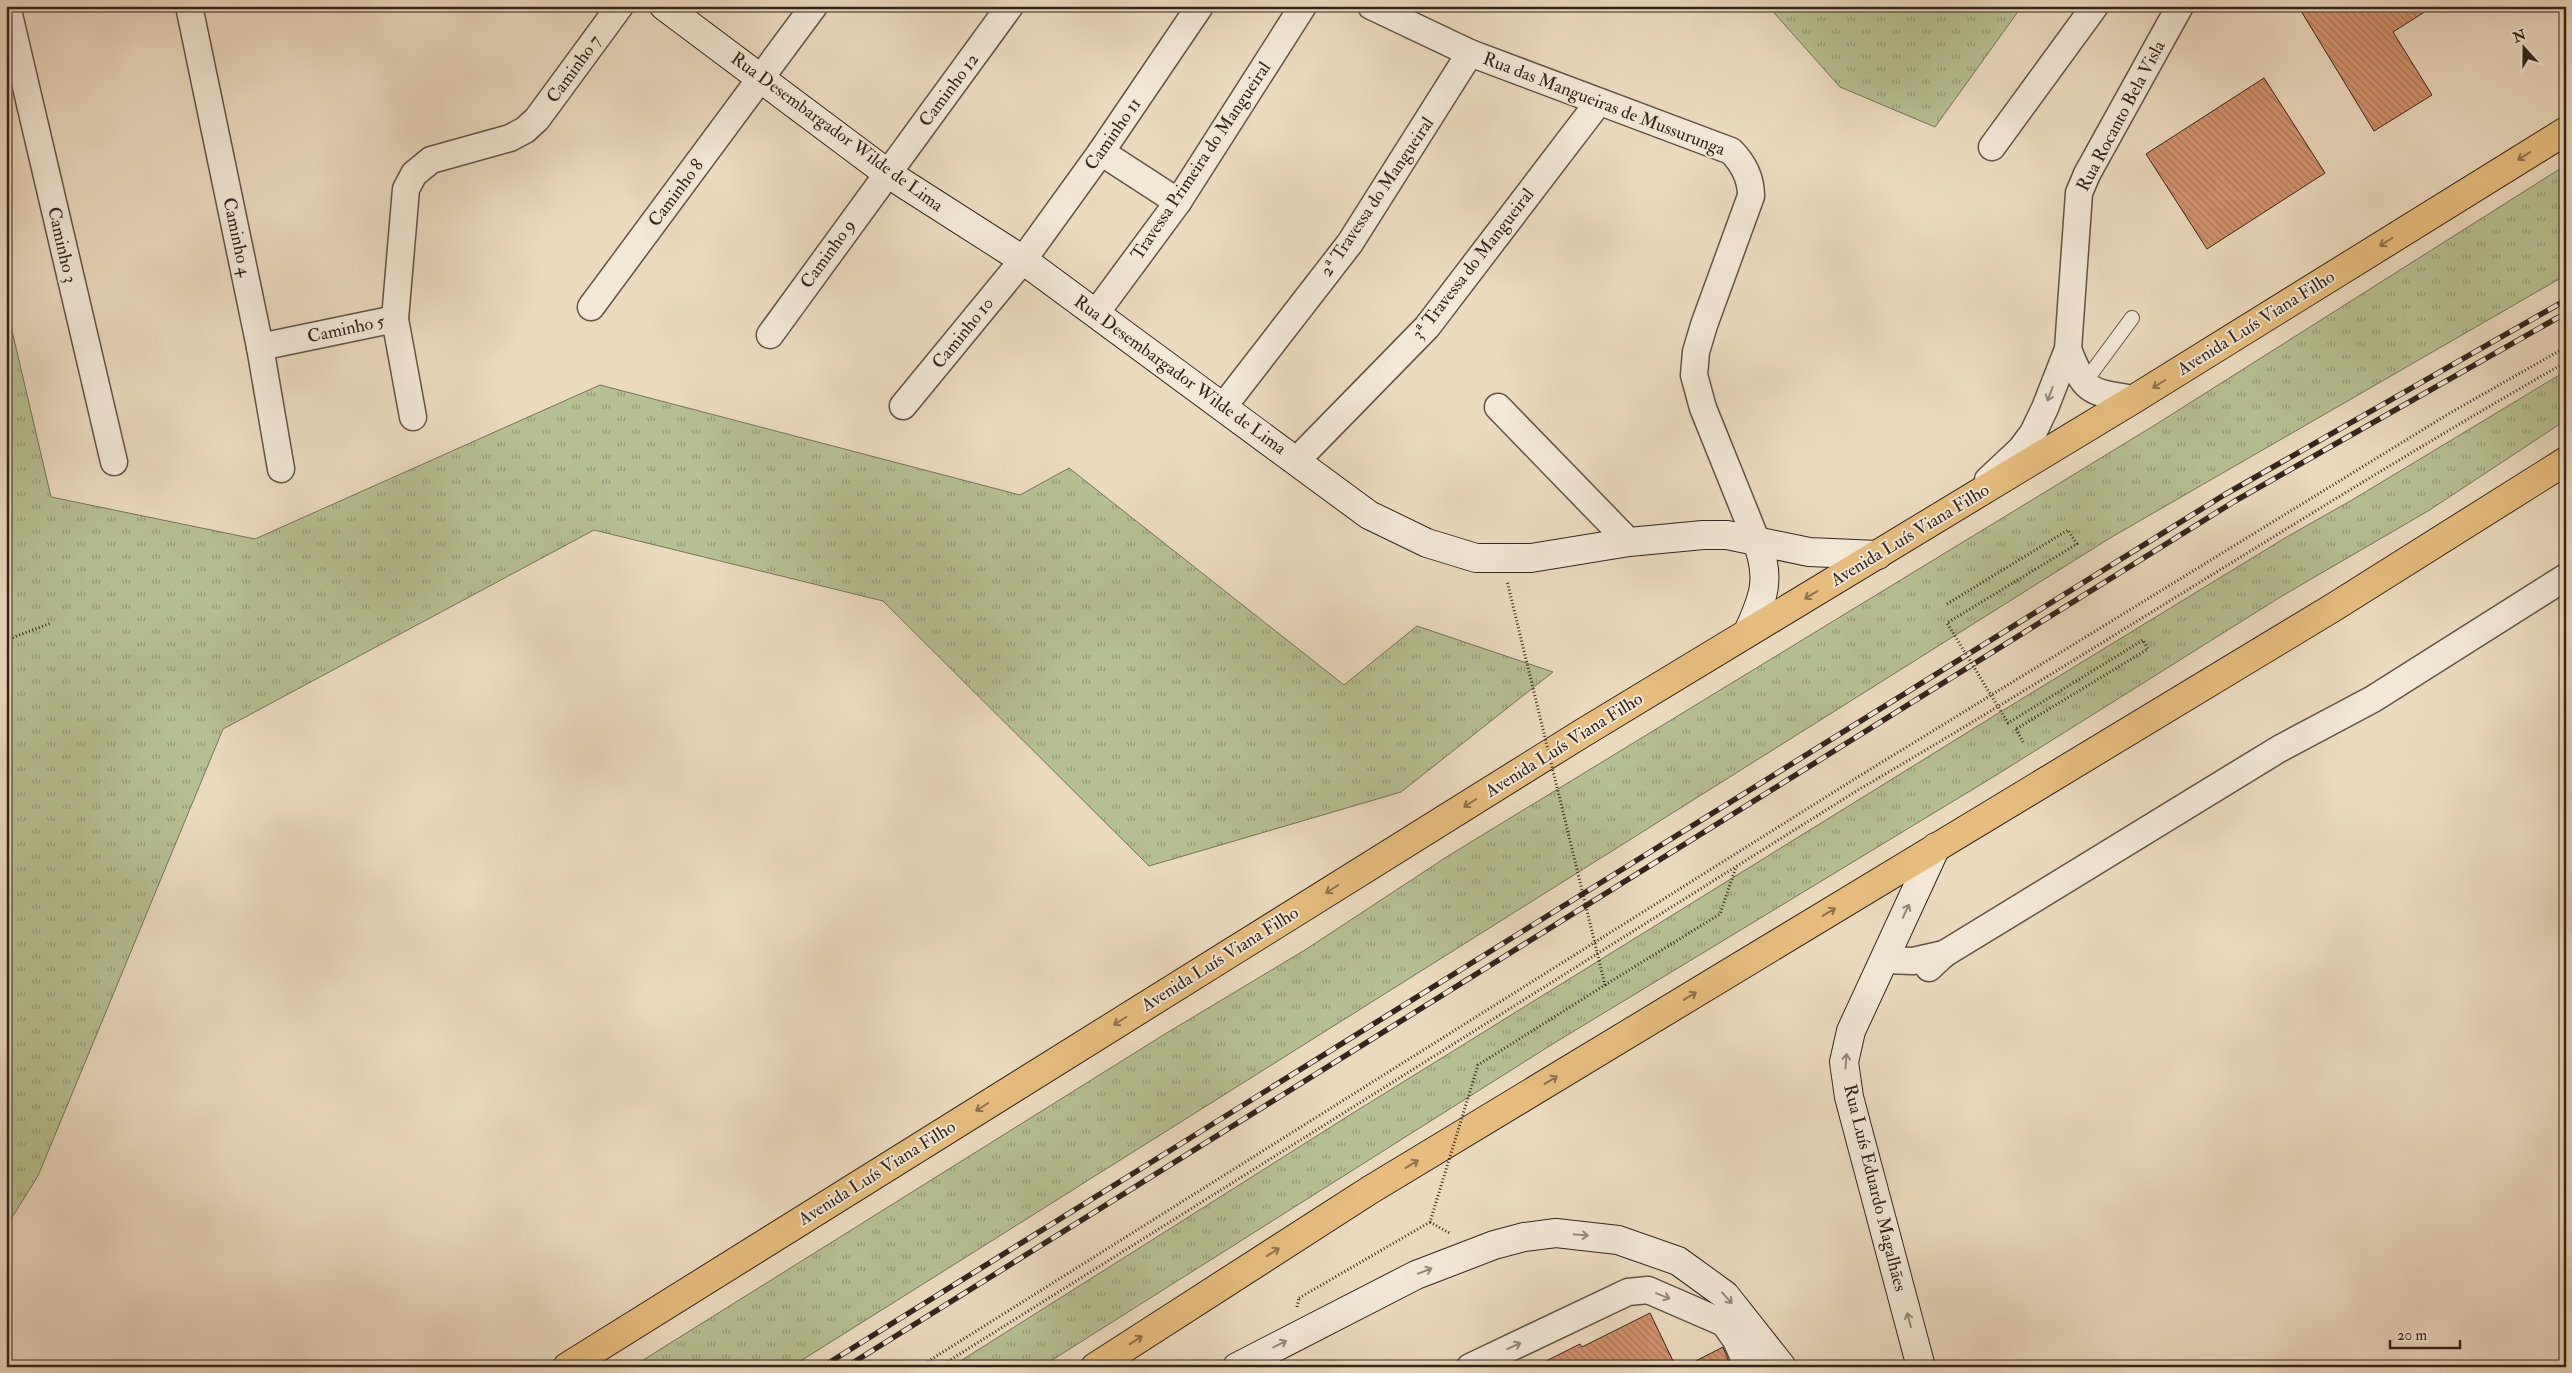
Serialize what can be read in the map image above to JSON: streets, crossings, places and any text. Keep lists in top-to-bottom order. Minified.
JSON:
{"streets":{"highway":["Avenida Luís Viana Filho"],"main road":["Rua Desembargador Wilde de Lima","Rua Luís Eduardo Magalhães"],"street":["Caminho 7","Caminho 12","Rua das Mangueiras de Mussurunga","Rua Rocanto Bela Visla","Caminho 11","Travessa Primeira do Mangueiral","Caminho 8","2ª Travessa do Mangueiral","Caminho 4","Caminho 3","Caminho 9","3ª Travessa do Mangueiral","Caminho 5","Caminho 10"]},"crossings":[["Caminho 7","Caminho 5"],["Caminho 12","Rua Desembargador Wilde de Lima"],["Caminho 12","Caminho 9"],["Rua das Mangueiras de Mussurunga","Rua Desembargador Wilde de Lima"],["Rua das Mangueiras de Mussurunga","2ª Travessa do Mangueiral"],["Rua das Mangueiras de Mussurunga","3ª Travessa do Mangueiral"],["Rua Rocanto Bela Visla","Avenida Luís Viana Filho"],["Rua Desembargador Wilde de Lima","Caminho 11"],["Rua Desembargador Wilde de Lima","Travessa Primeira do Mangueiral"],["Rua Desembargador Wilde de Lima","Caminho 8"],["Rua Desembargador Wilde de Lima","2ª Travessa do Mangueiral"],["Rua Desembargador Wilde de Lima","Caminho 9"],["Rua Desembargador Wilde de Lima","3ª Travessa do Mangueiral"],["Rua Desembargador Wilde de Lima","Avenida Luís Viana Filho"],["Rua Desembargador Wilde de Lima","Caminho 10"],["Caminho 11","Caminho 10"],["Caminho 4","Caminho 5"]],"one_way":["Avenida Luís Viana Filho","Rua Luís Eduardo Magalhães"],"scale_bar":"20 m","north":"top"}
